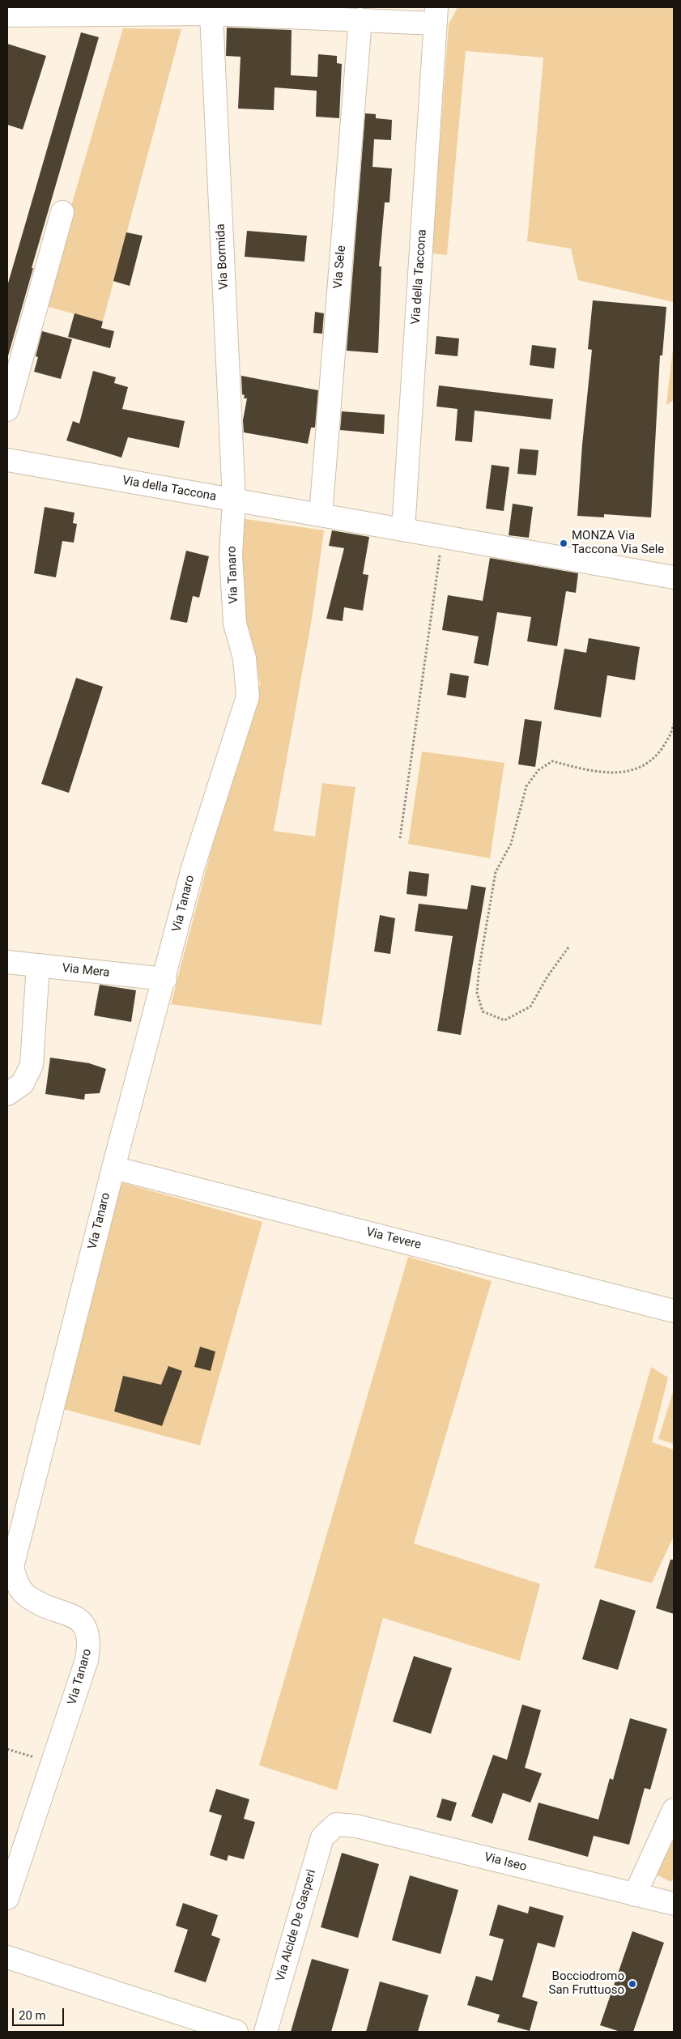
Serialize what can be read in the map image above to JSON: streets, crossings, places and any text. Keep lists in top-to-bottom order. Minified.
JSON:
{"streets":{"street":["Via Bormida","Via Sele","Via della Taccona","Via Tanaro","Via Mera","Via Tevere","Via Iseo","Via Alcide De Gasperi"]},"crossings":[["Via Bormida","Via della Taccona"],["Via Bormida","Via Tanaro"],["Via Sele","Via della Taccona"],["Via della Taccona","Via Tanaro"],["Via Tanaro","Via Mera"],["Via Tanaro","Via Tevere"],["Via Iseo","Via Alcide De Gasperi"]],"places":["MONZA Via Taccona Via Sele","Bocciodromo San Fruttuoso"],"scale_bar":"20 m"}
